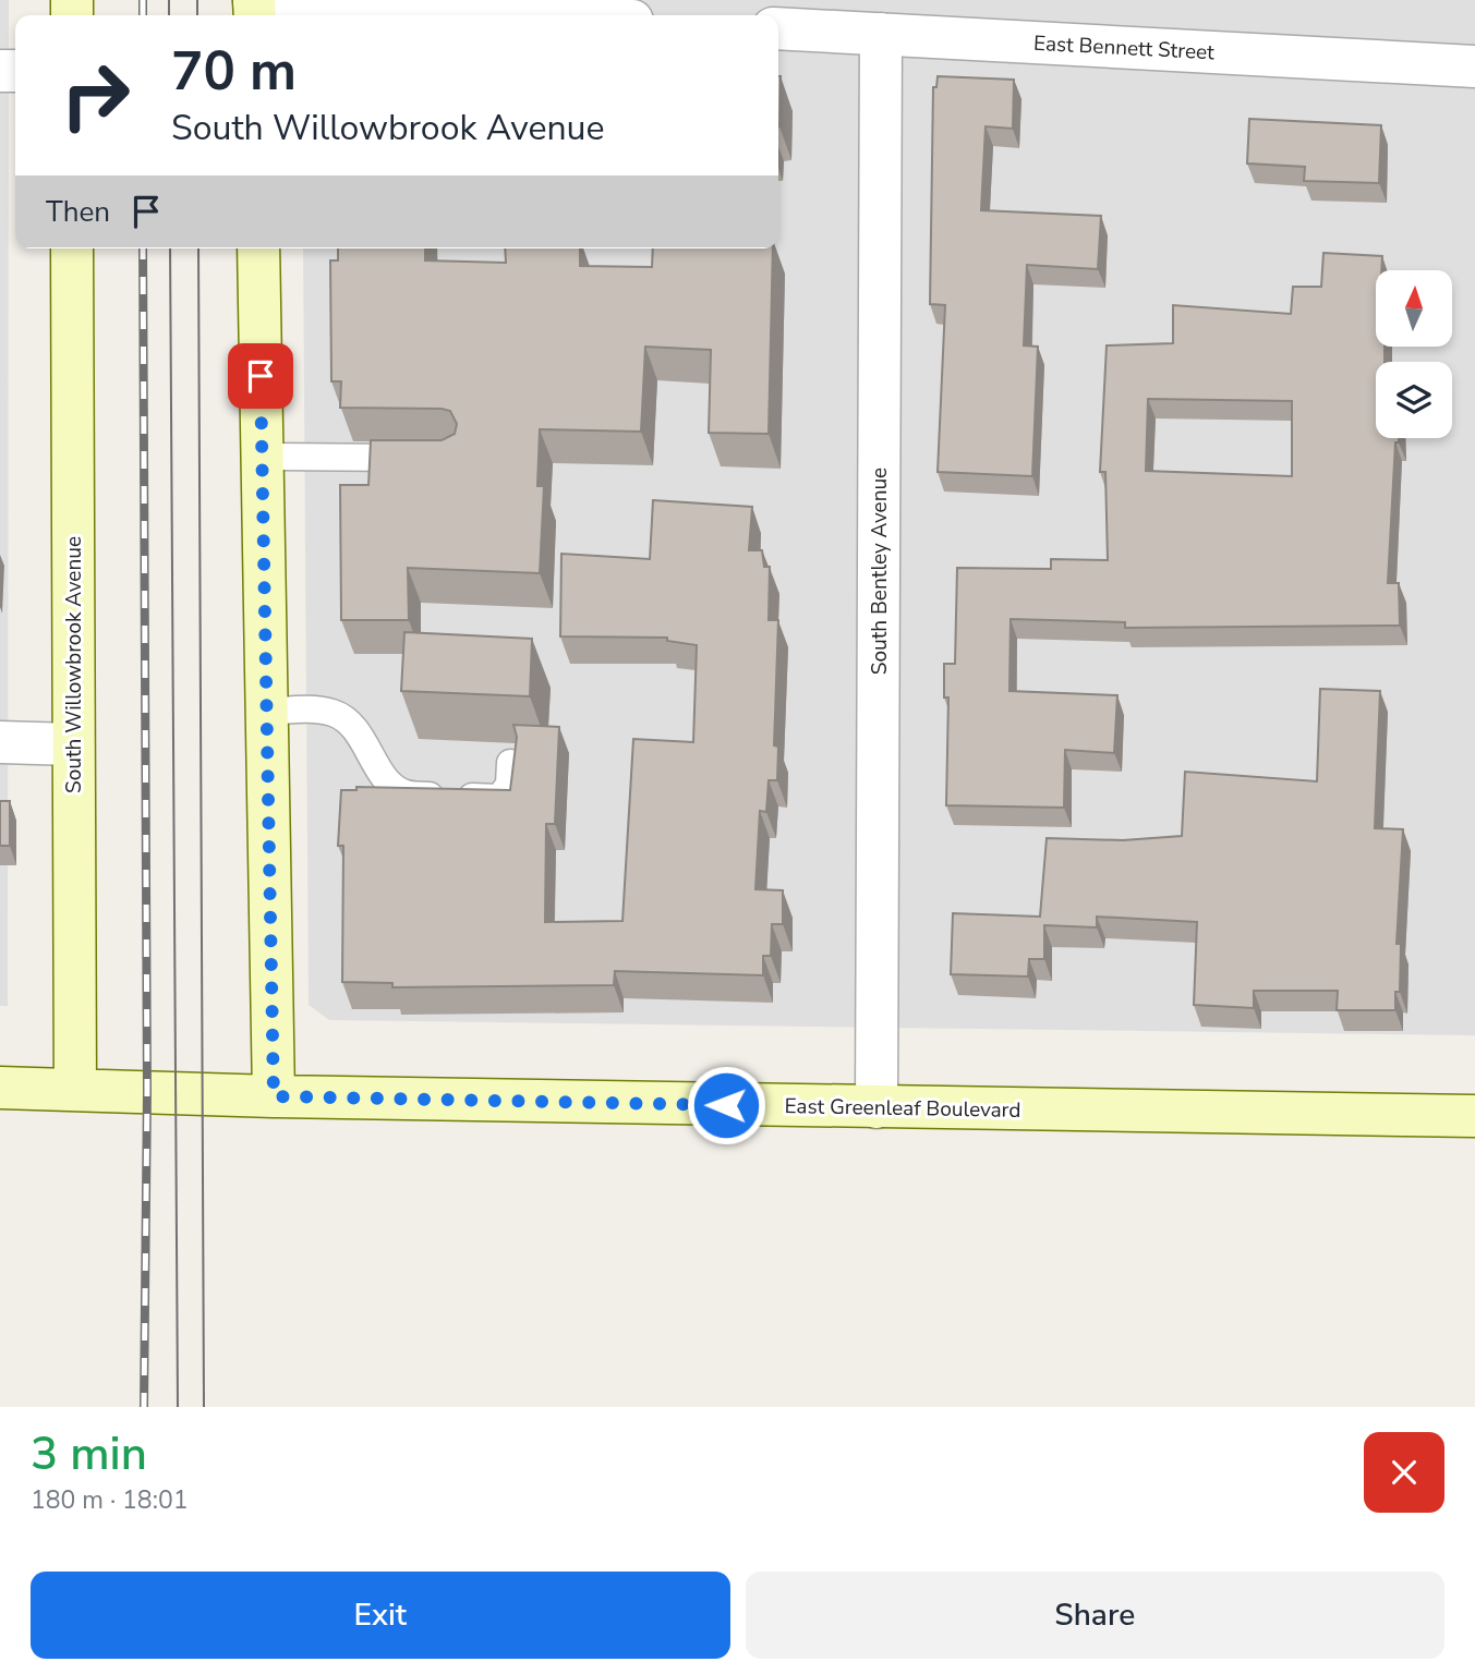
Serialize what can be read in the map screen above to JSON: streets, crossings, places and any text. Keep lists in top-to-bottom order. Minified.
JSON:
{"streets":{"street":["East Bennett Street","South Bentley Avenue","South Willowbrook Avenue","East Greenleaf Boulevard"]},"crossings":[["East Bennett Street","South Bentley Avenue"],["South Bentley Avenue","East Greenleaf Boulevard"],["South Willowbrook Avenue","East Greenleaf Boulevard"]],"north":"top","page":{"turn":["70 m","South Willowbrook Avenue"],"then":"Then","heading":["3 min","180 m · 18:01"],"buttons":["Exit","Share"]}}
